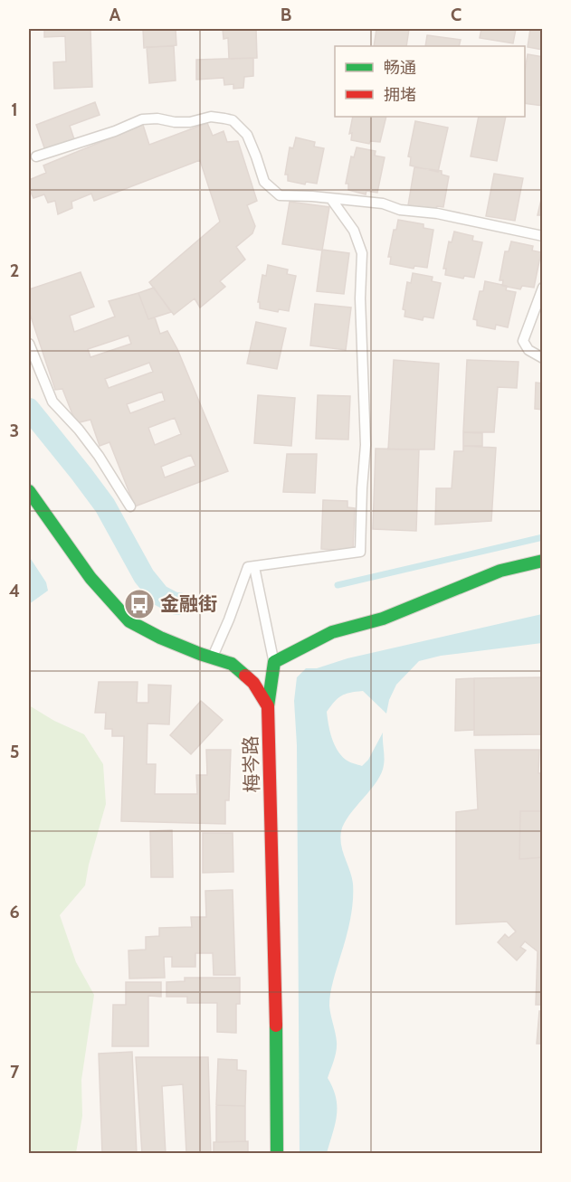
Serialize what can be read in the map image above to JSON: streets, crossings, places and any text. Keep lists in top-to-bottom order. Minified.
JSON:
{"streets":{"street":["梅岑路"]},"places":{"bus stop":["金融街"]},"legend":["畅通","拥堵"],"grid":{"columns":["A","B","C"],"rows":["1","2","3","4","5","6","7"]}}
